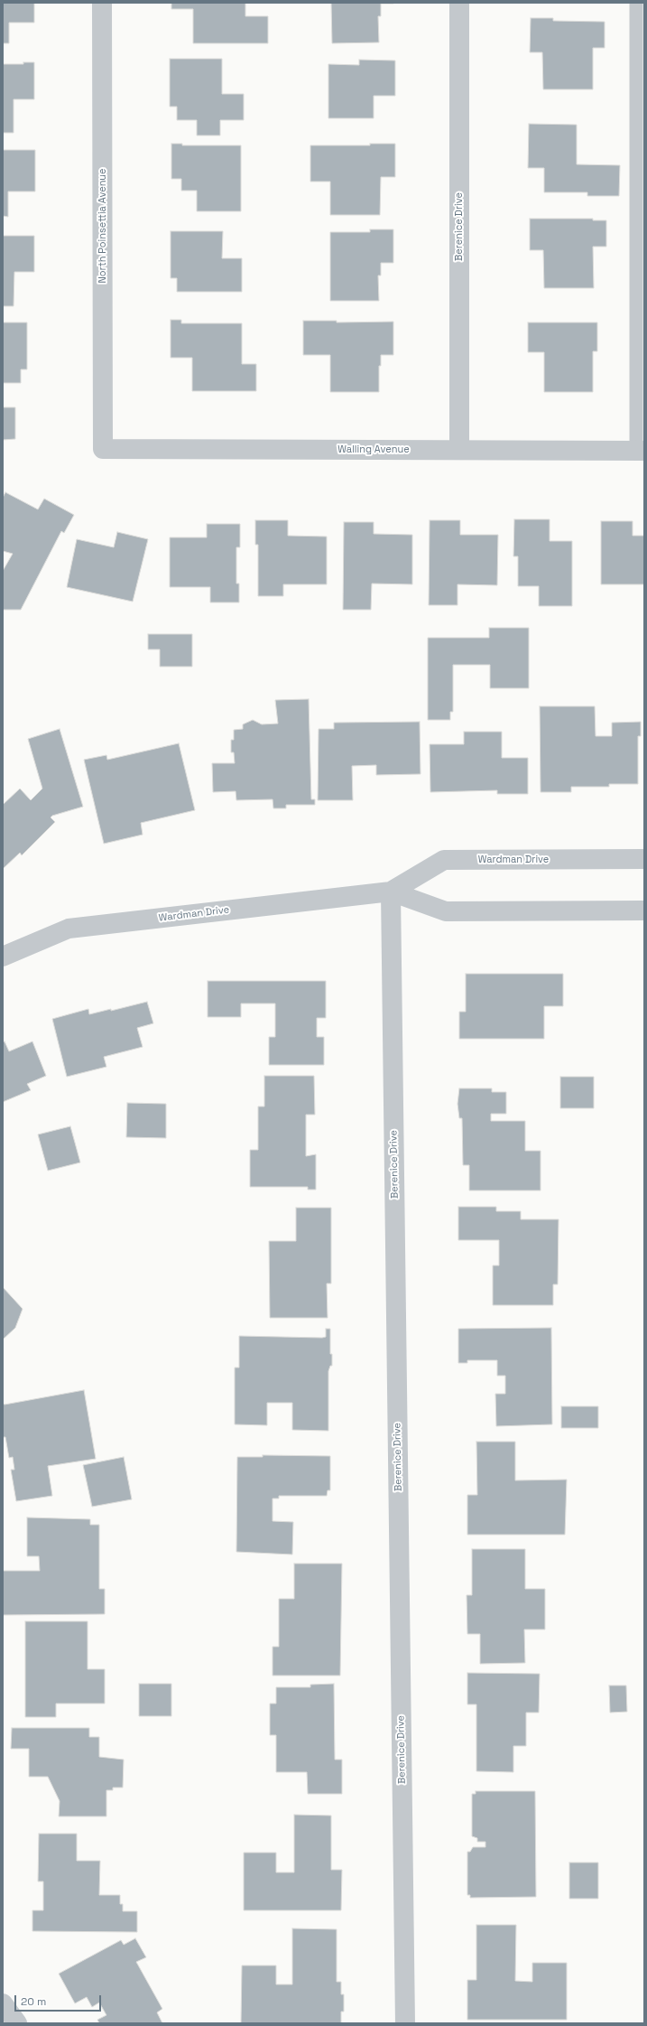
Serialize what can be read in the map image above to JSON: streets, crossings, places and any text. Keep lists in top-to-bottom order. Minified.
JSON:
{"streets":{"street":["North Poinsettia Avenue","Berenice Drive","Walling Avenue","Wardman Drive"]},"crossings":[["North Poinsettia Avenue","Walling Avenue"],["Berenice Drive","Walling Avenue"],["Berenice Drive","Wardman Drive"]],"scale_bar":"20 m"}
